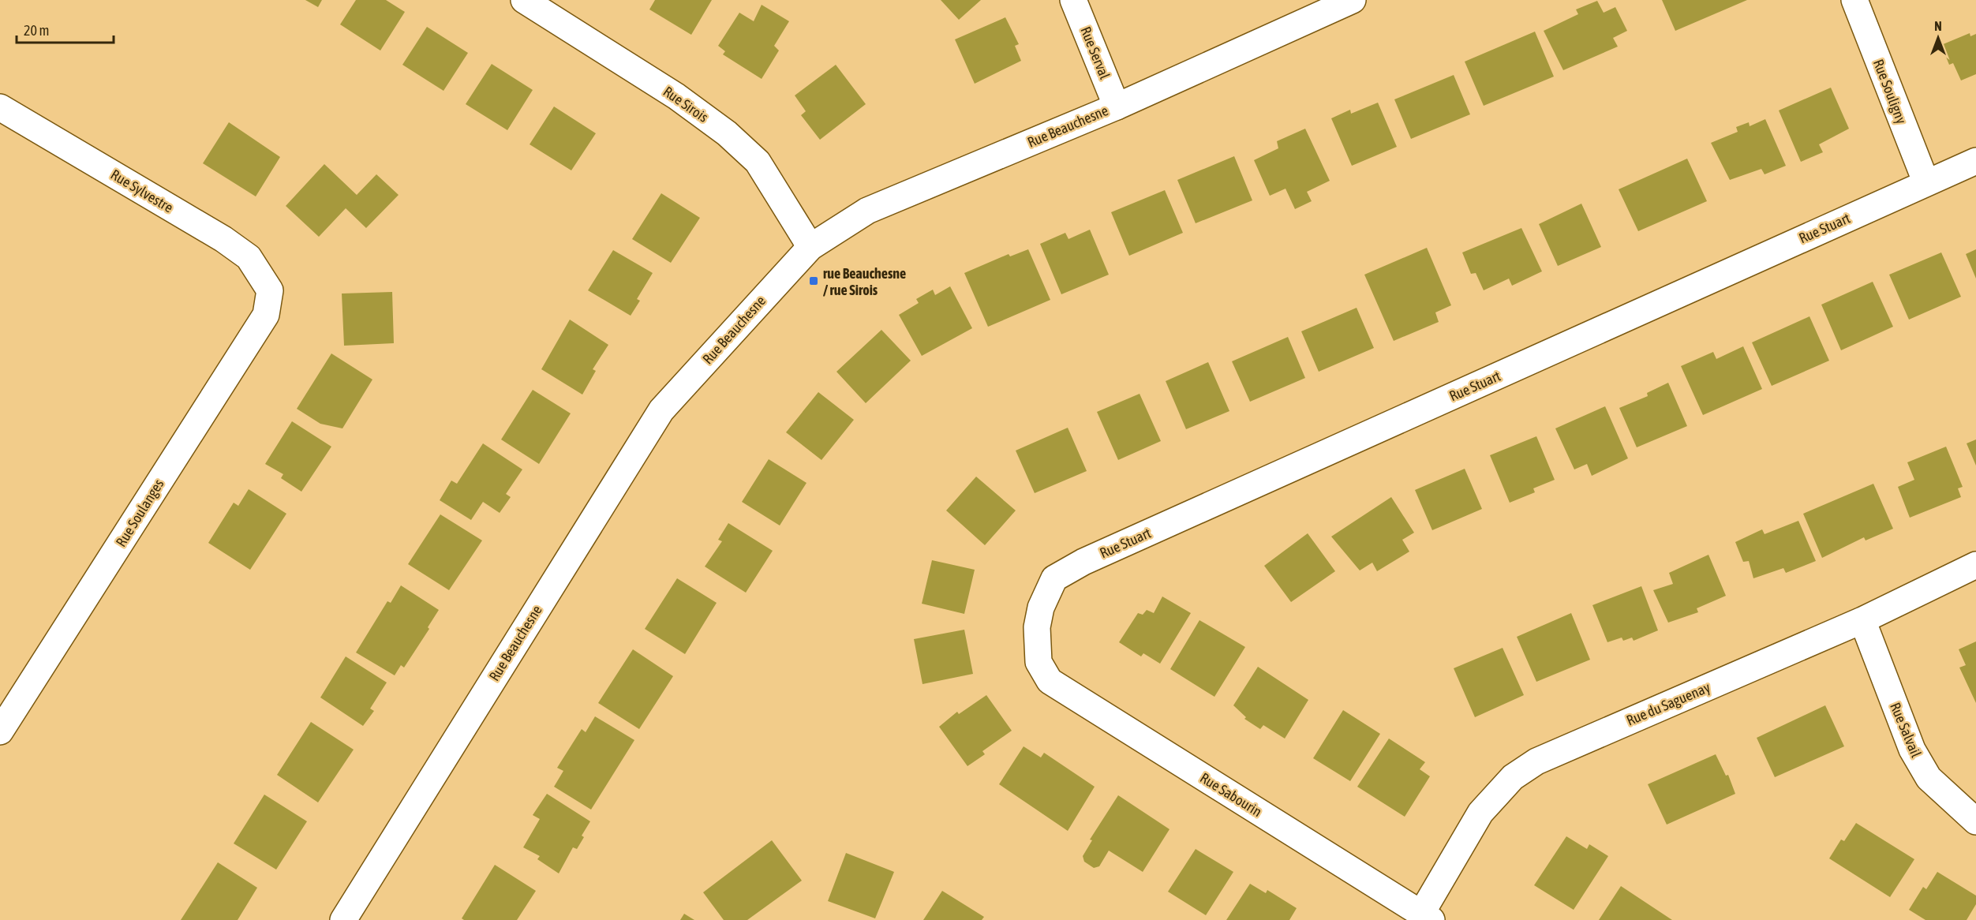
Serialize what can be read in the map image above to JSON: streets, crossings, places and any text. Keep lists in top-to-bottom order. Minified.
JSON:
{"streets":{"street":["Rue Serval","Rue Souligny","Rue Sirois","Rue Beauchesne","Rue Sylvestre","Rue Stuart","Rue Soulanges","Rue du Saguenay","Rue Salvail","Rue Sabourin"]},"crossings":[["Rue Serval","Rue Beauchesne"],["Rue Souligny","Rue Stuart"],["Rue Sirois","Rue Beauchesne"],["Rue Sylvestre","Rue Soulanges"],["Rue Stuart","Rue Sabourin"],["Rue du Saguenay","Rue Salvail"],["Rue du Saguenay","Rue Sabourin"]],"places":{"transit":["rue Beauchesne / rue Sirois"]},"scale_bar":"20 m","north":"top"}
